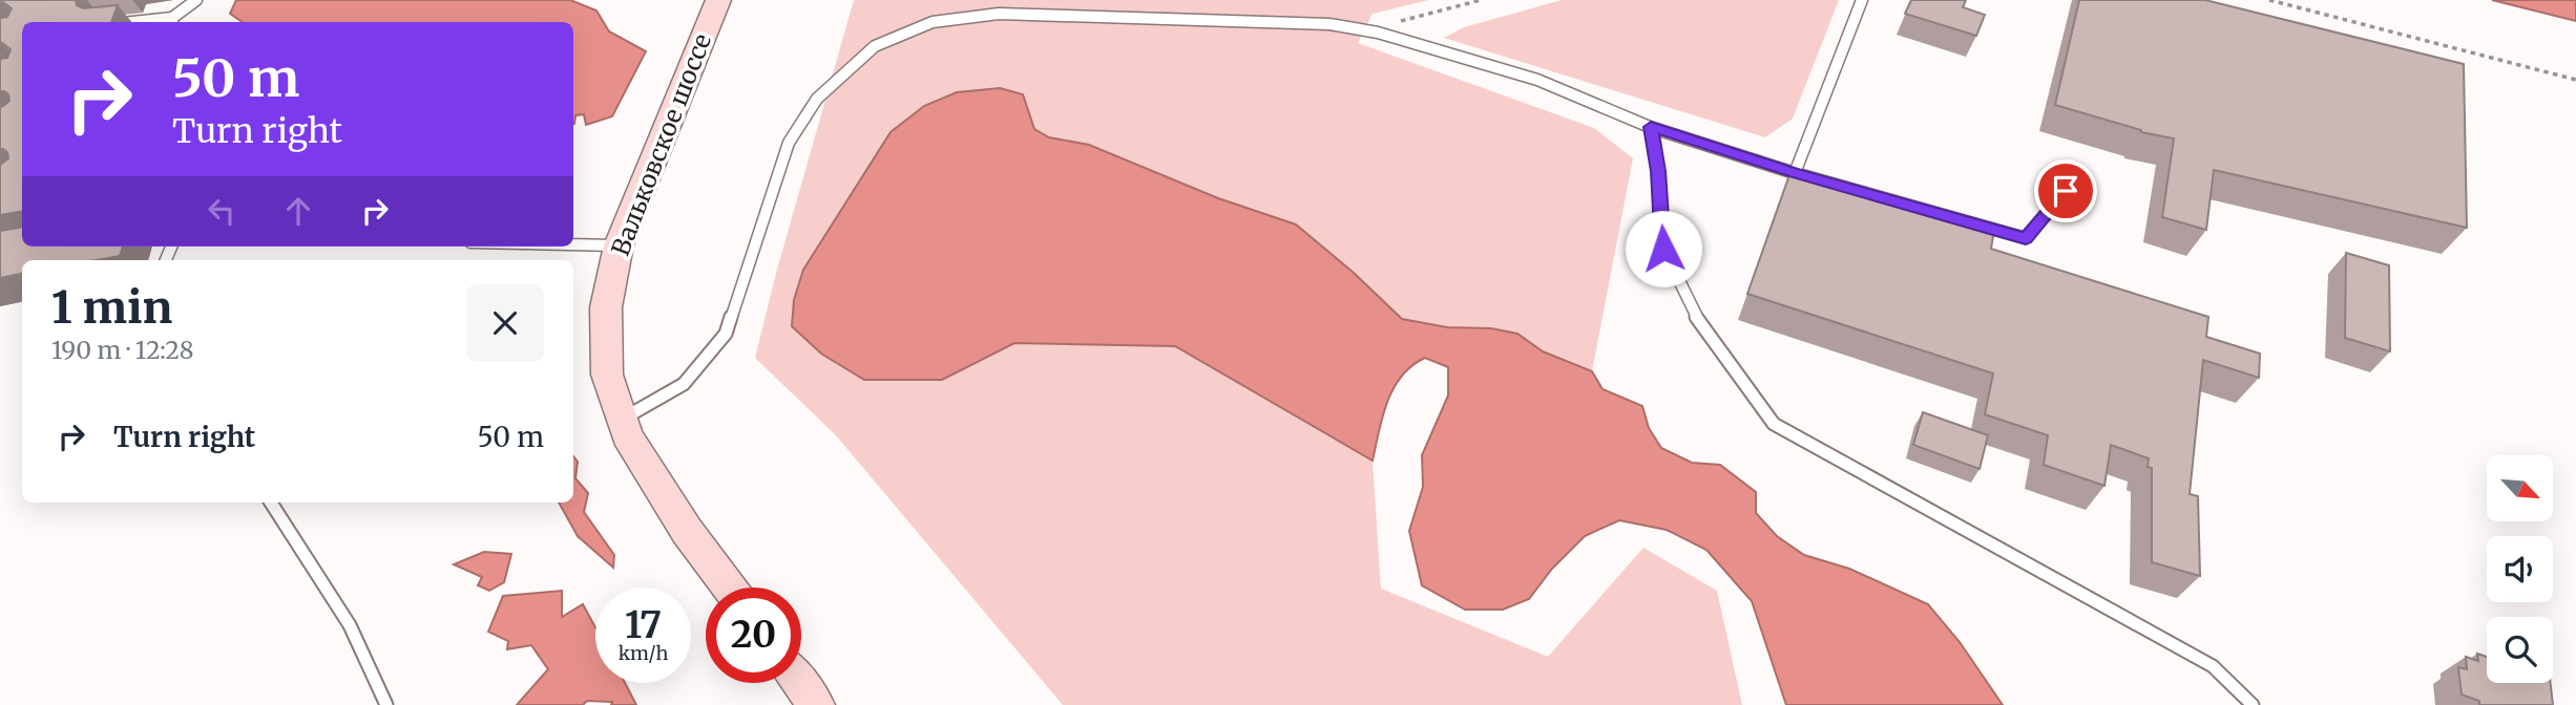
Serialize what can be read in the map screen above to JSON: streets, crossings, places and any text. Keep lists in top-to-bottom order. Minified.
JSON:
{"streets":{"main road":["Вальковское шоссе"]},"north":"bottom right","page":{"turn":["50 m","Turn right"],"heading":["1 min","190 m · 12:28"],"list":[{"name":"Turn right","value":"50 m"}],"speed":"17 km/h","limit":"20"}}
